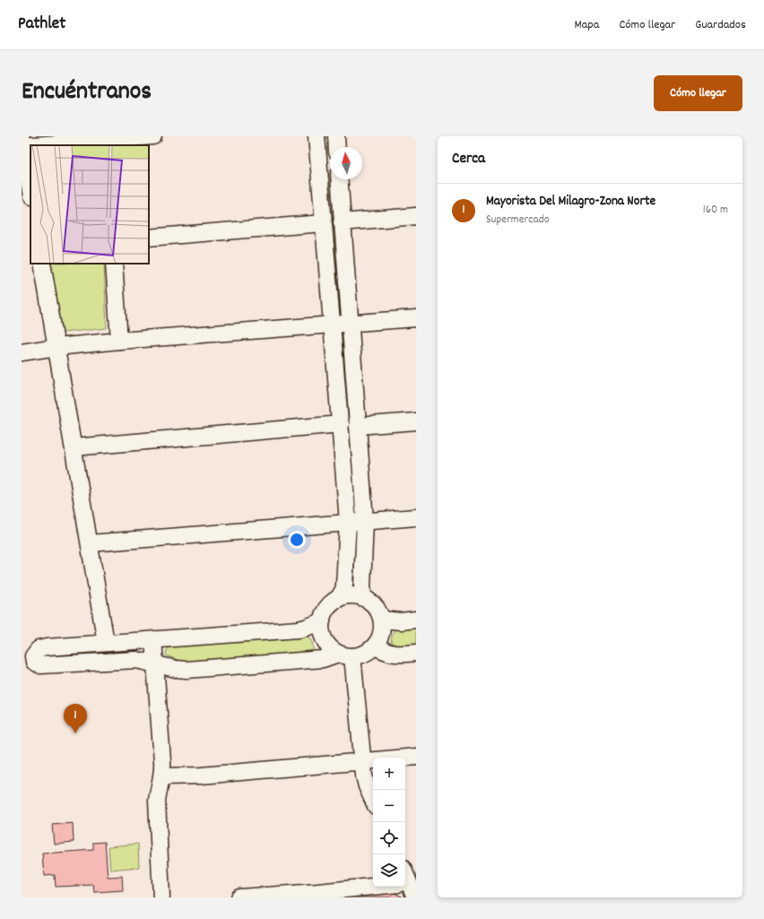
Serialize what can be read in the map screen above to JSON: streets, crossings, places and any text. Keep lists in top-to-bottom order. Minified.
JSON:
{"north":"top","page":{"header":"Pathlet","nav":["Mapa","Cómo llegar","Guardados"],"title":"Encuéntranos","buttons":"Cómo llegar","heading":"Cerca","list":[{"mark":"1","name":"Mayorista Del Milagro-Zona Norte","note":"Supermercado","value":"160 m"}],"pins":"1","map_buttons":["+","−"]}}
